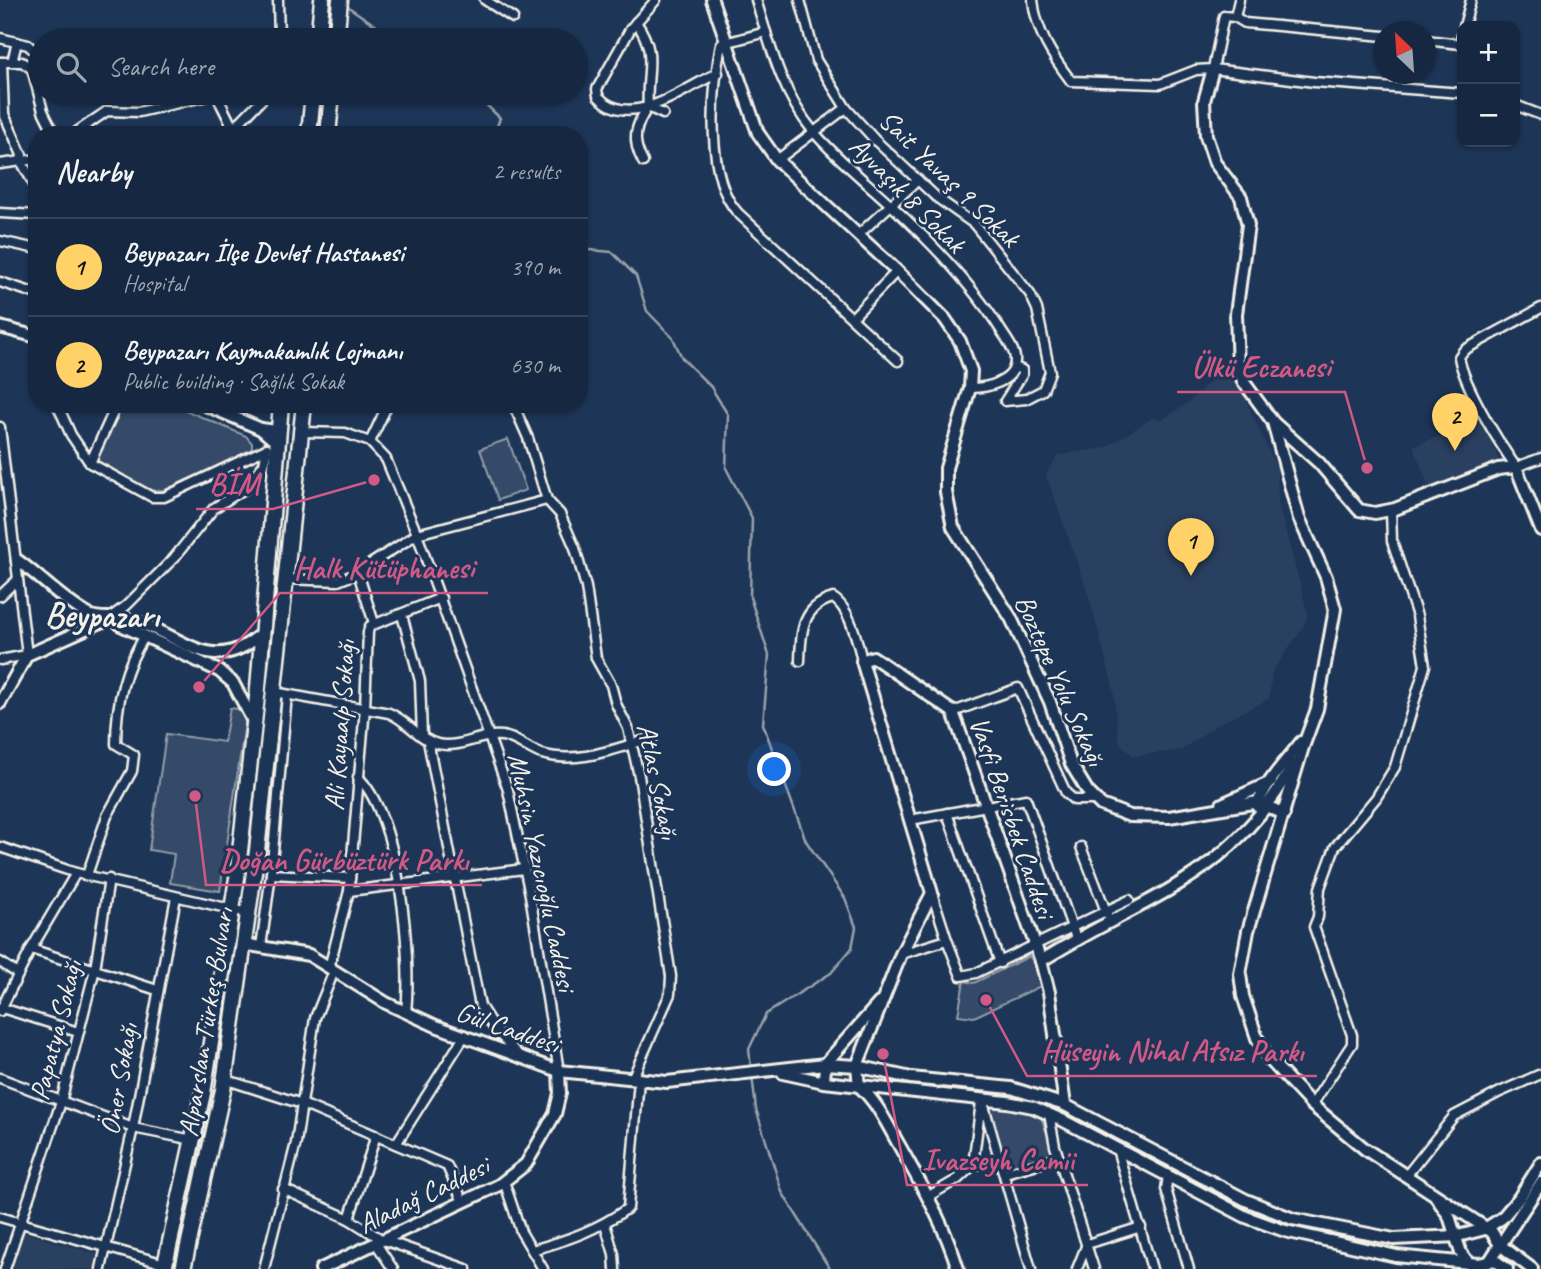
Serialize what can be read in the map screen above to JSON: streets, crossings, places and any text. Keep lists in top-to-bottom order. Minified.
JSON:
{"streets":{"highway":["Alparslan Türkeş Bulvarı"],"street":["Sait Yavaş 9 Sokak","Ayvaşık 8 Sokak","Boztepe Yolu Sokağı","Ali Kayaalp Sokağı","Atlas Sokağı","Vasfi Berisbek Caddesi","Muhsin Yazıcıoğlu Caddesi","Gül Caddesi","Papatya Sokağı","Öner Sokağı","Aladağ Caddesi"]},"crossings":[["Sait Yavaş 9 Sokak","Ayvaşık 8 Sokak"],["Ali Kayaalp Sokağı","Gül Caddesi"],["Atlas Sokağı","Gül Caddesi"],["Vasfi Berisbek Caddesi","Gül Caddesi"],["Muhsin Yazıcıoğlu Caddesi","Gül Caddesi"],["Muhsin Yazıcıoğlu Caddesi","Aladağ Caddesi"],["Alparslan Türkeş Bulvarı","Gül Caddesi"],["Gül Caddesi","Aladağ Caddesi"]],"districts":["Beypazarı"],"places":["Ülkü Eczanesi","BİM","Halk Kütüphanesi","Doğan Gürbüztürk Parkı","Hüseyin Nihal Atsız Parkı","Ivazseyh Camii"],"north":"top left","page":{"map_buttons":["+","−"],"search":"Search here","heading":["Nearby","2 results"],"list":[{"mark":"1","name":"Beypazarı İlçe Devlet Hastanesi","note":"Hospital","value":"390 m"},{"mark":"2","name":"Beypazarı Kaymakamlık Lojmanı","note":"Public building · Sağlık Sokak","value":"630 m"}],"pins":["2","1"]}}
